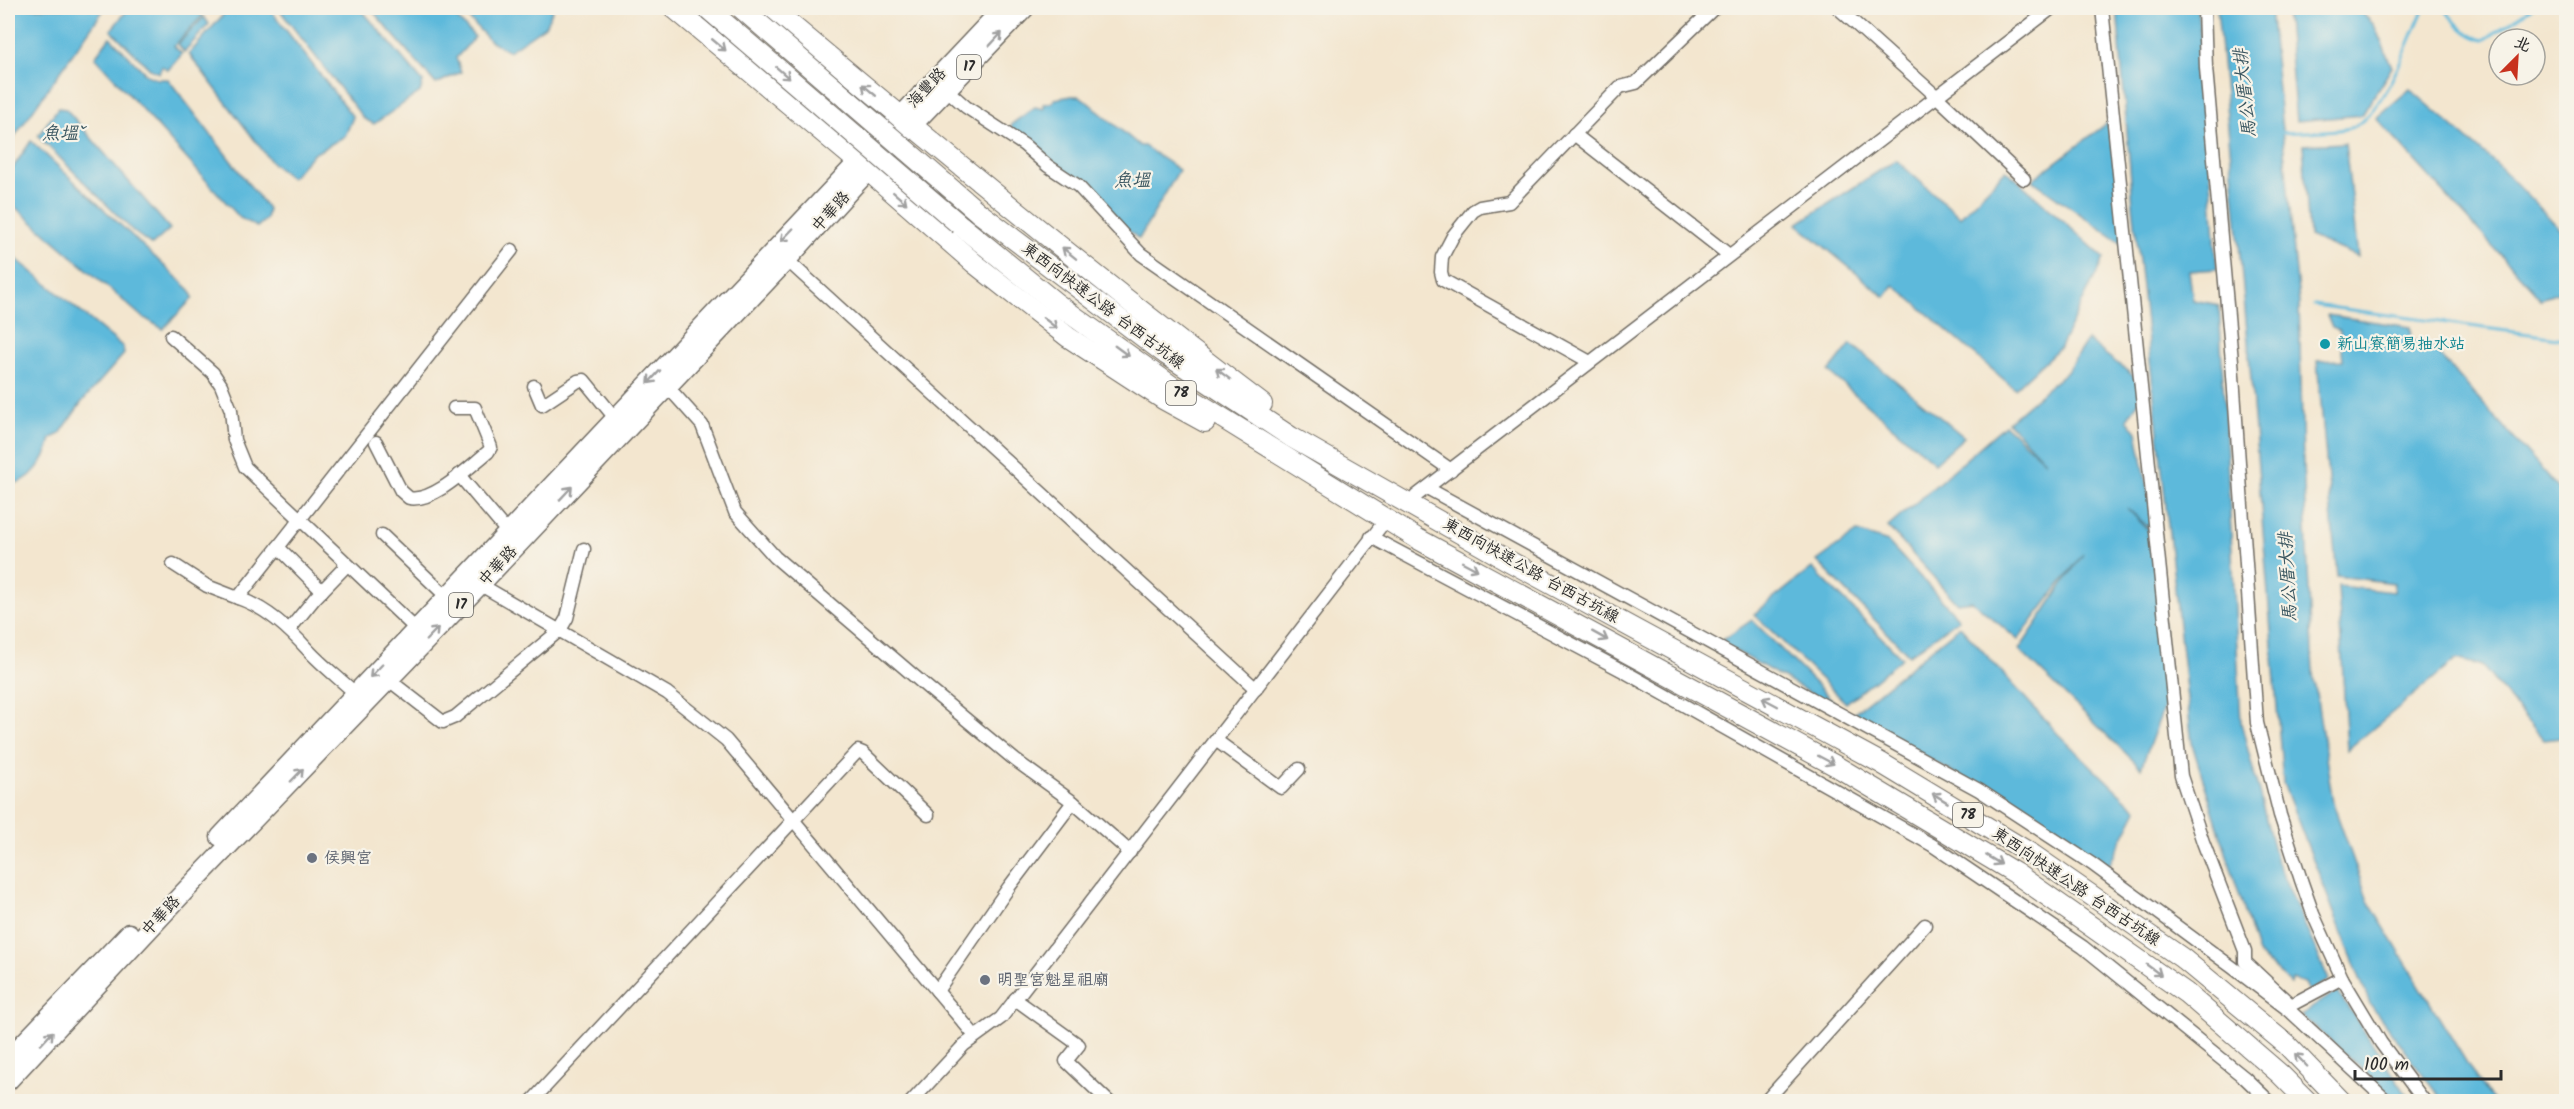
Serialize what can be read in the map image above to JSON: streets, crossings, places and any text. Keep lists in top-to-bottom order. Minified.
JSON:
{"streets":{"highway":["東西向快速公路 台西古坑線","78"],"main road":["17","海豐路","中華路"]},"crossings":[["海豐路","中華路"]],"water":["馬公厝大排","魚塭ˇ","魚塭"],"places":["新山寮簡易抽水站","侯興宮","明聖宮魁星祖廟"],"scale_bar":"100 m","north":"top right"}
